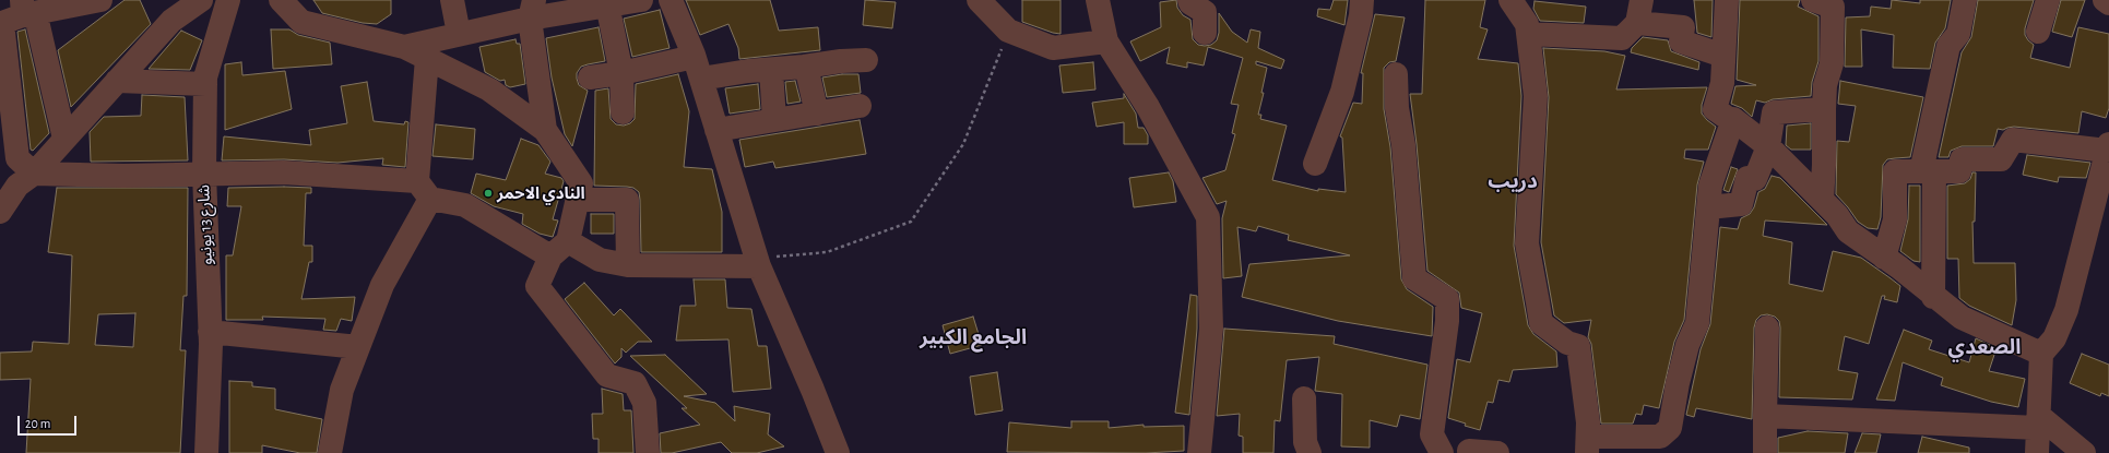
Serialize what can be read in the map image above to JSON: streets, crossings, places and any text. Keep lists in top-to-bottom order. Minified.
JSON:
{"streets":{"street":["شارع 13 يونيو"]},"districts":["دريب","الجامع الكبير","الصعدي"],"places":["النادي الاحمر"],"scale_bar":"20 m"}
